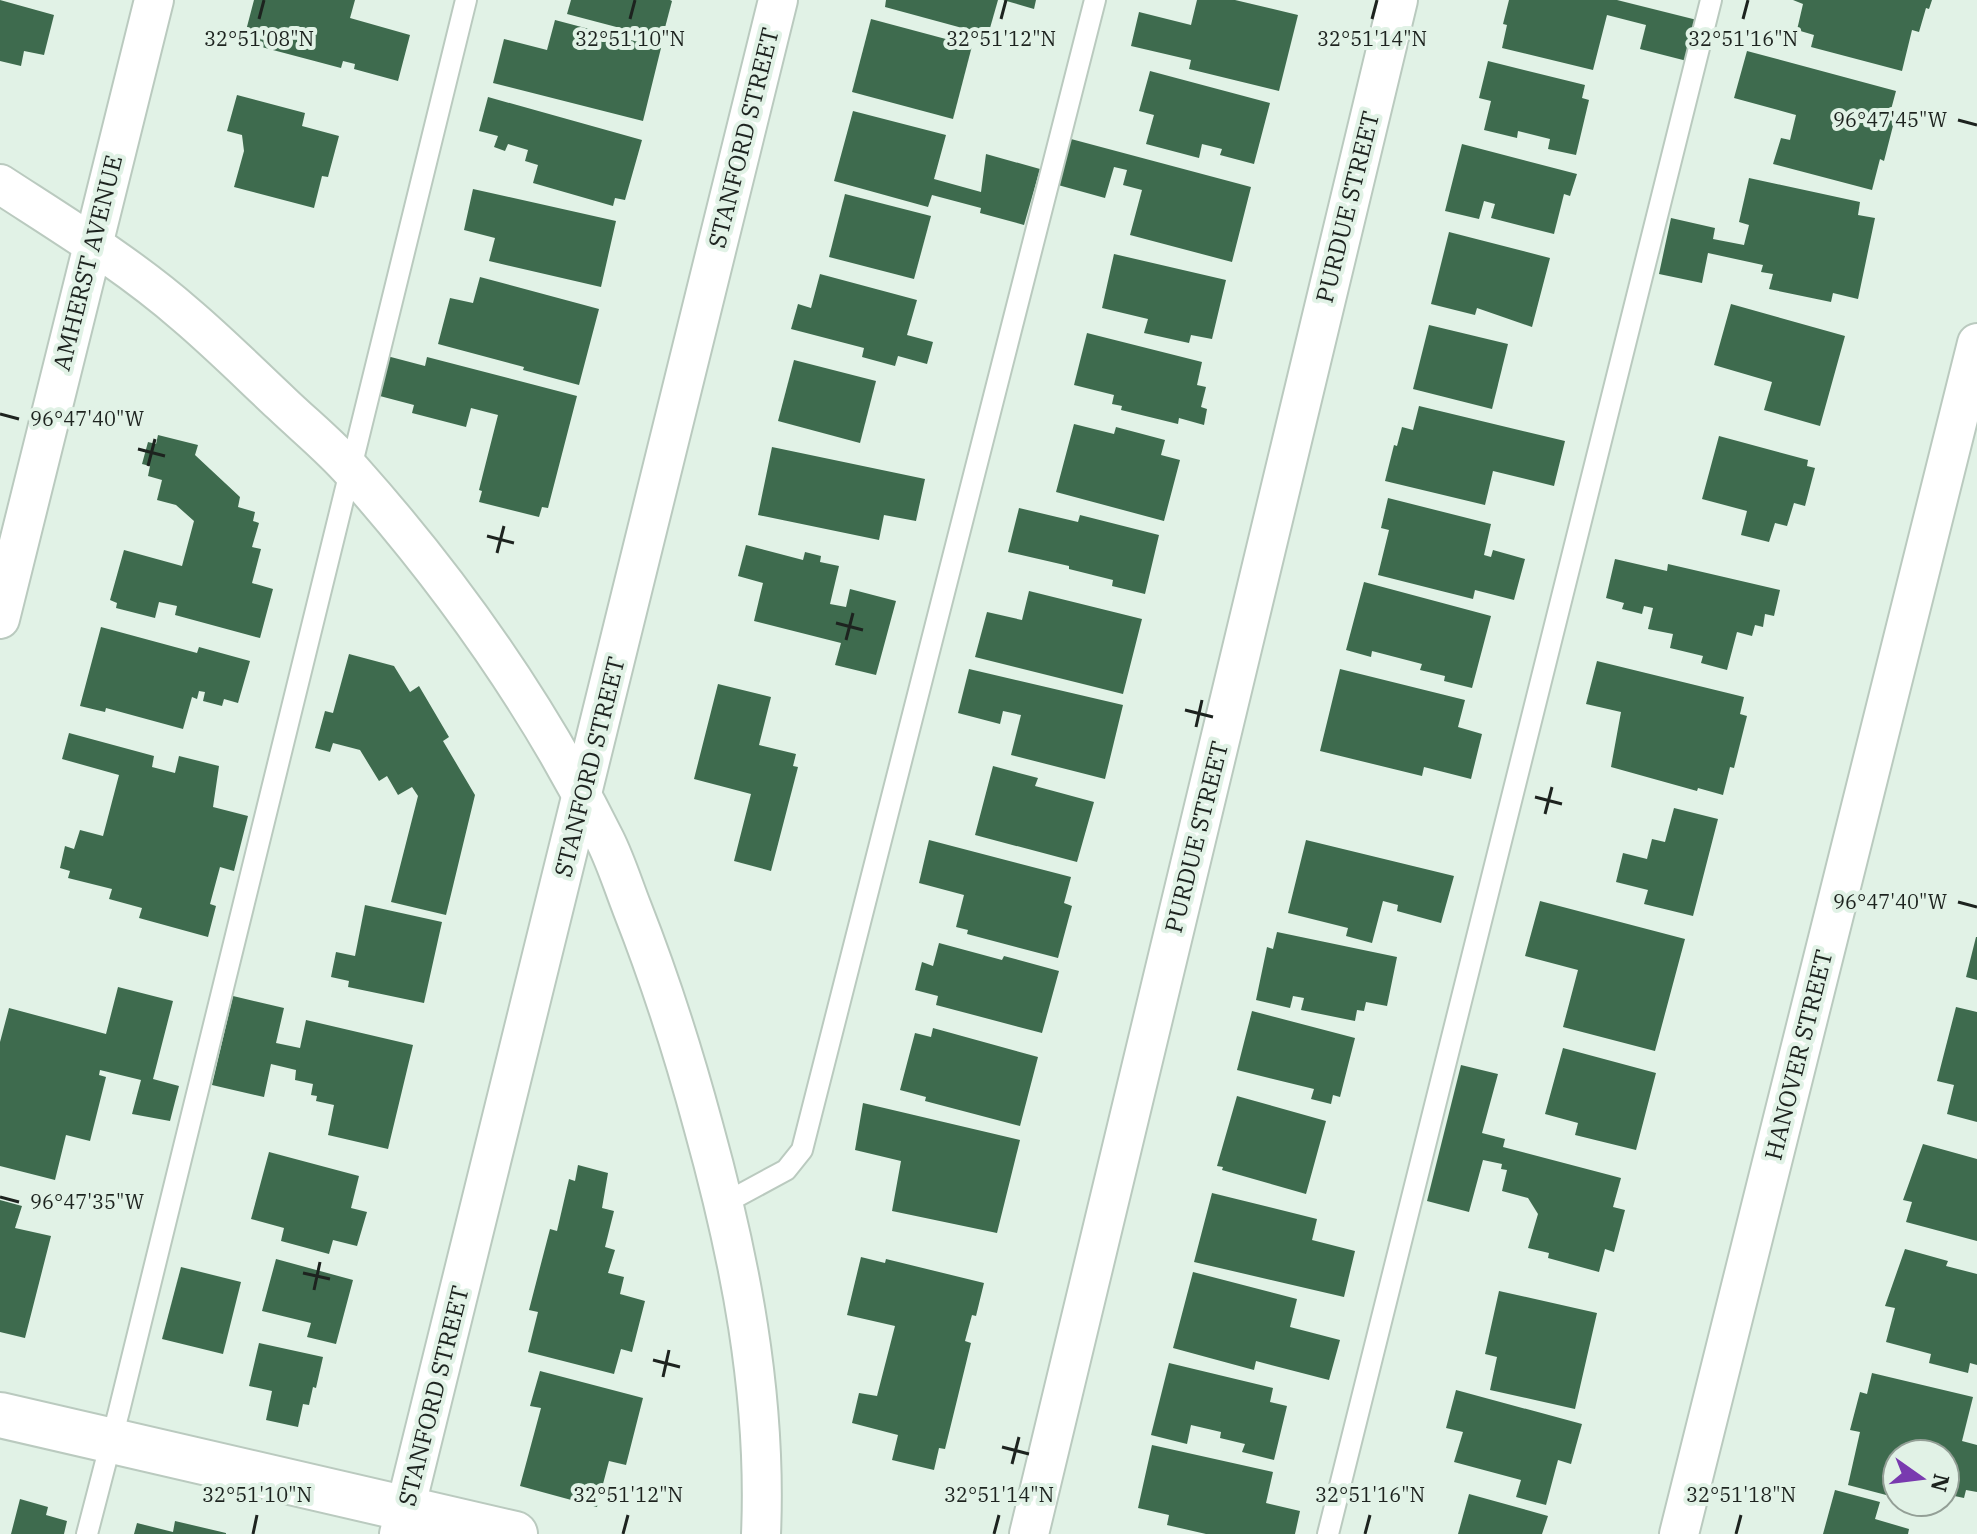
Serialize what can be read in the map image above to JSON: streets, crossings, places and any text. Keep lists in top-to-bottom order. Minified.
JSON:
{"streets":{"street":["STANFORD STREET","PURDUE STREET","AMHERST AVENUE","HANOVER STREET"]},"north":"right","coordinates":["32°51'12\"N","32°51'08\"N","32°51'10\"N","32°51'14\"N","32°51'16\"N","96°47'45\"W","96°47'40\"W","96°47'35\"W","32°51'18\"N"]}
